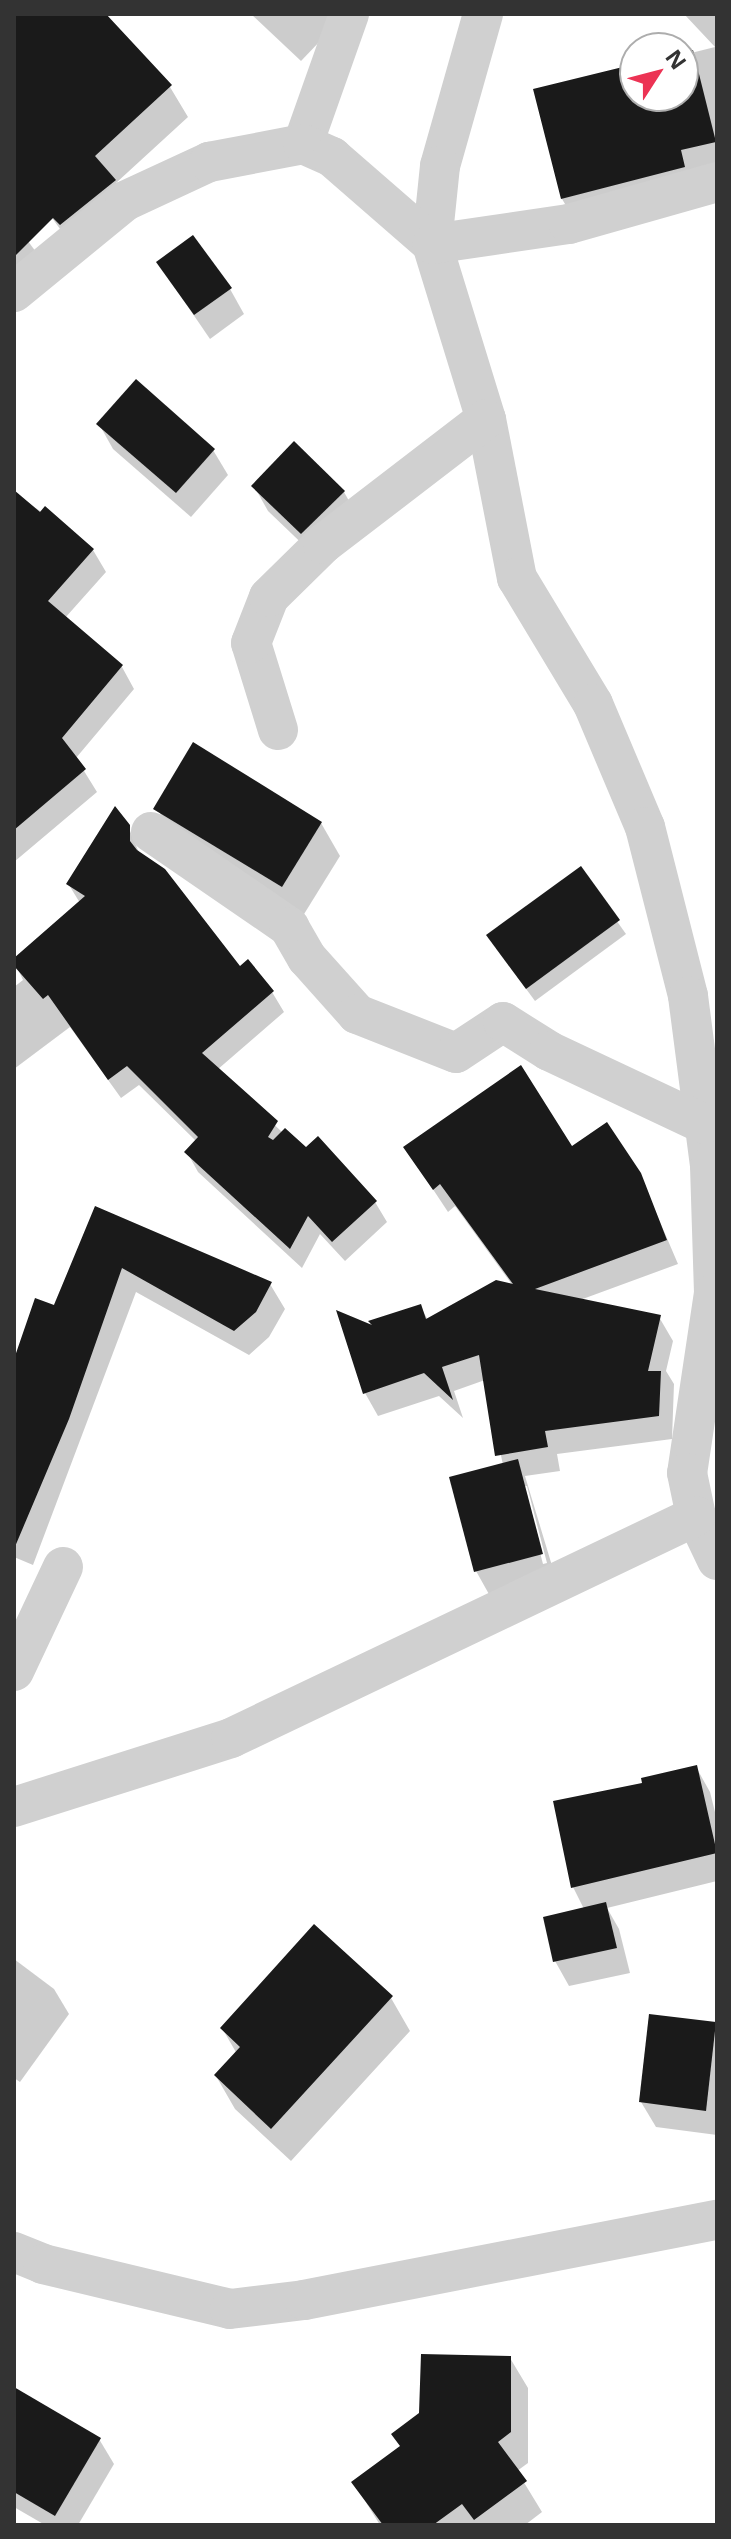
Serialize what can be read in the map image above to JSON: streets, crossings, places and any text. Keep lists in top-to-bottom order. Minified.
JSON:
{"north":"top right"}
